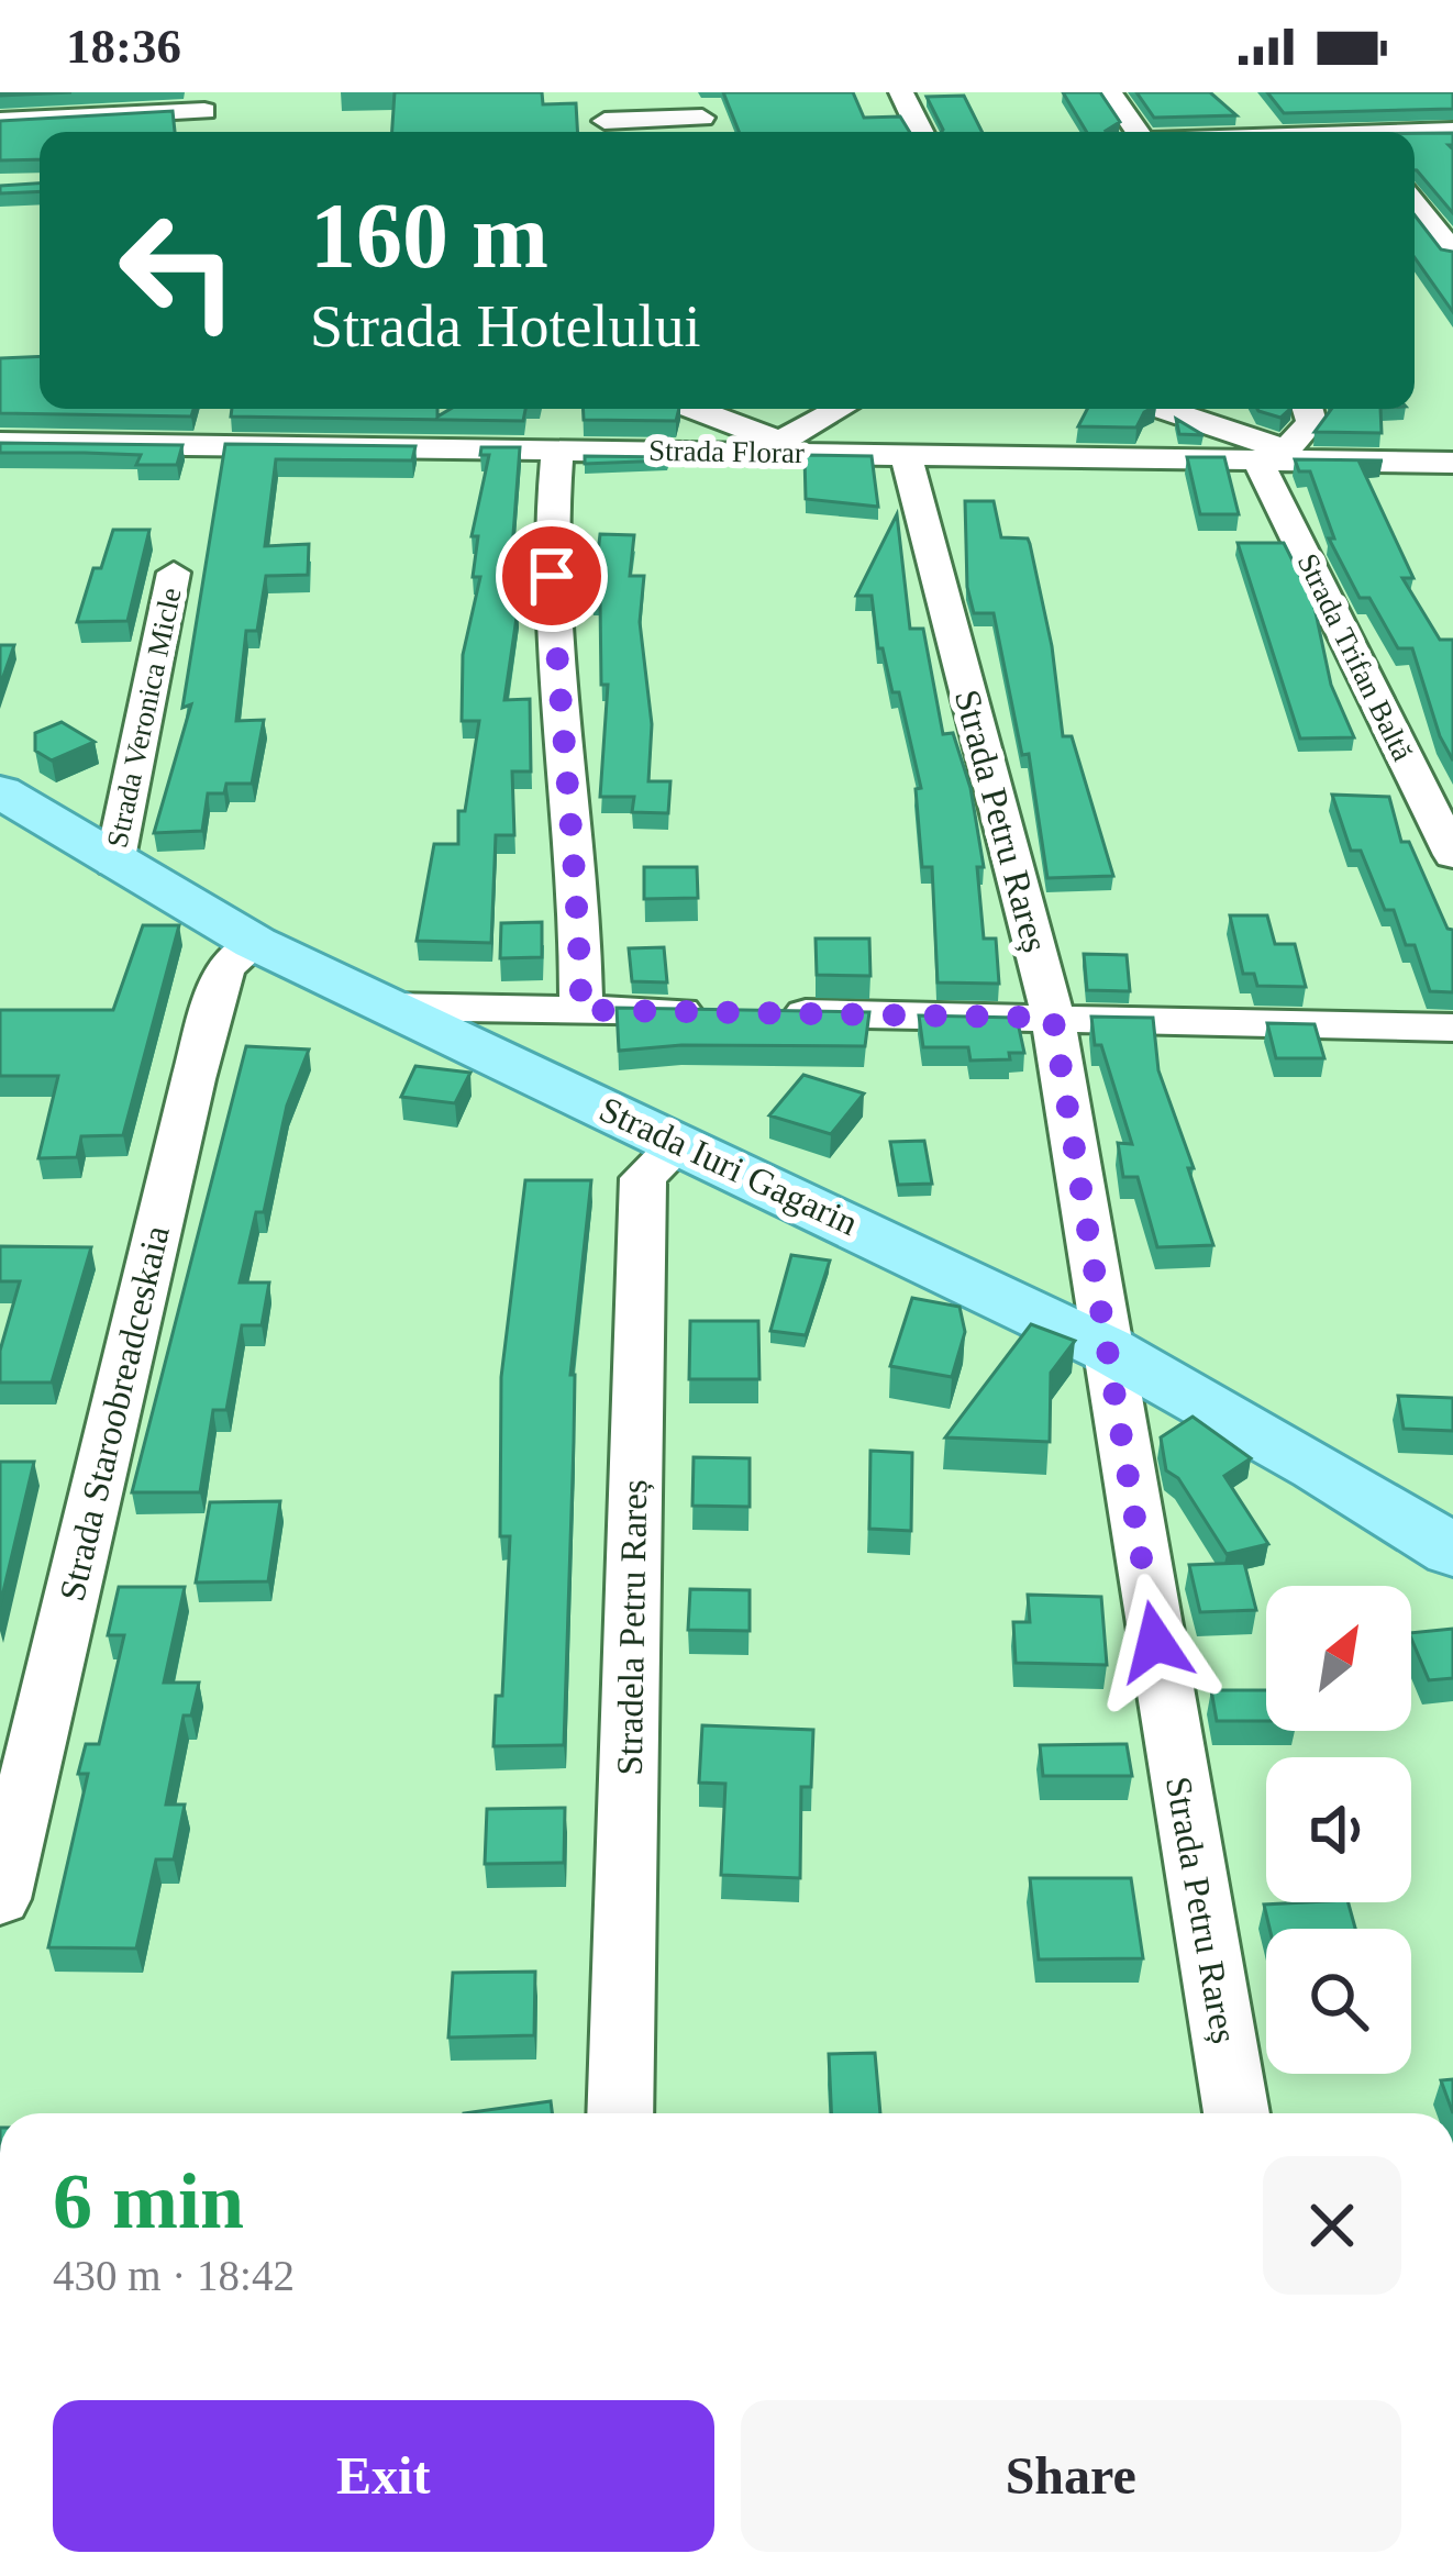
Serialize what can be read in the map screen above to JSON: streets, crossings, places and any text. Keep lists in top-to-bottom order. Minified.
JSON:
{"streets":{"main road":["Strada Iuri Gagarin"],"street":["Strada Florar","Strada Trifan Baltă","Strada Veronica Micle","Strada Petru Rareș","Strada Staroobreadceskaia","Stradela Petru Rareș"]},"crossings":[["Strada Florar","Strada Trifan Baltă"],["Strada Florar","Strada Petru Rareș"],["Strada Veronica Micle","Strada Iuri Gagarin"],["Strada Petru Rareș","Strada Iuri Gagarin"],["Strada Iuri Gagarin","Strada Staroobreadceskaia"],["Strada Iuri Gagarin","Stradela Petru Rareș"]],"north":"top right","page":{"status":"18:36","turn":["160 m","Strada Hotelului"],"heading":["6 min","430 m · 18:42"],"buttons":["Exit","Share"]}}
